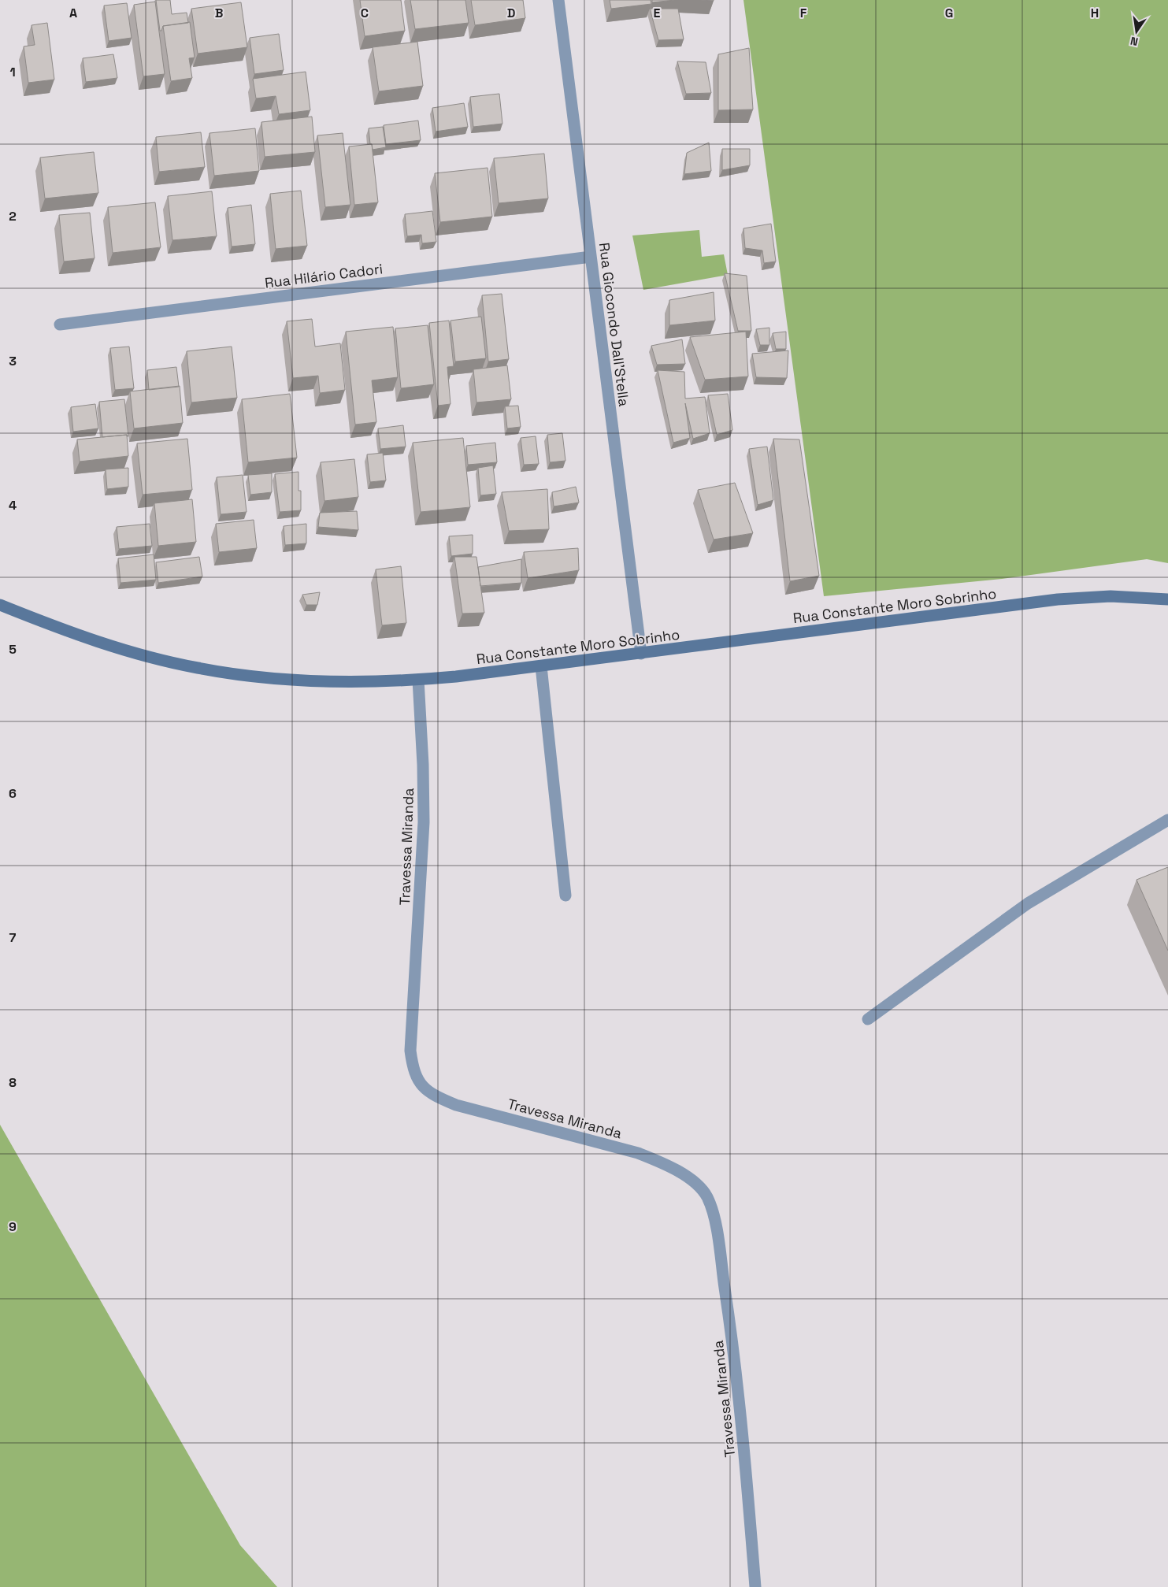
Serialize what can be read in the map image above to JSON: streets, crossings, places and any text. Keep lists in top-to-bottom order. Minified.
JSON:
{"streets":{"main road":["Rua Constante Moro Sobrinho"],"street":["Rua Hilário Cadori","Rua Giocondo Dall'Stella","Travessa Miranda"]},"crossings":[["Rua Hilário Cadori","Rua Giocondo Dall'Stella"],["Rua Giocondo Dall'Stella","Rua Constante Moro Sobrinho"],["Rua Constante Moro Sobrinho","Travessa Miranda"]],"north":"bottom","grid":{"columns":["A","B","C","D","E","F","G","H"],"rows":["1","2","3","4","5","6","7","8","9"]}}
